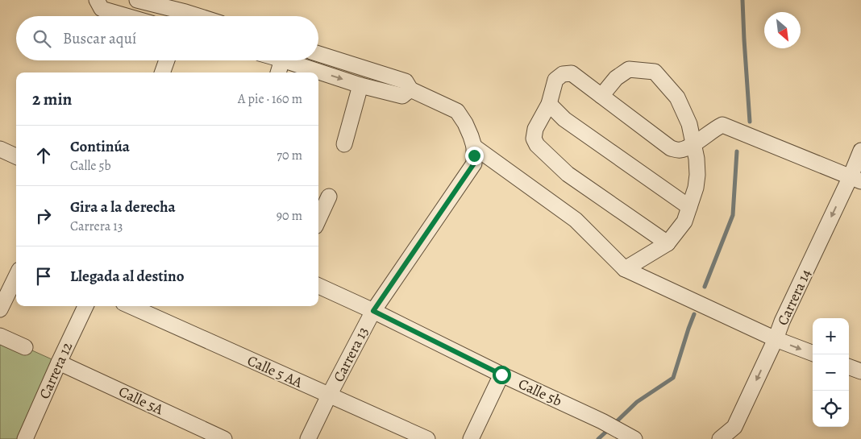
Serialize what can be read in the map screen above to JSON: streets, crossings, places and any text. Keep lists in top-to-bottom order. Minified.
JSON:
{"streets":{"street":["Carrera 14","Carrera 13","Carrera 12","Calle 5 AA","Calle 5b","Calle 5A"]},"crossings":[["Carrera 13","Calle 5 AA"],["Carrera 13","Calle 5b"],["Carrera 12","Calle 5A"]],"one_way":["Carrera 14"],"north":"bottom right","page":{"search":"Buscar aquí","heading":["2 min","A pie · 160 m"],"list":[["Continúa","Calle 5b","70 m"],["Gira a la derecha","Carrera 13","90 m"],"Llegada al destino"],"map_buttons":["+","−"]}}
